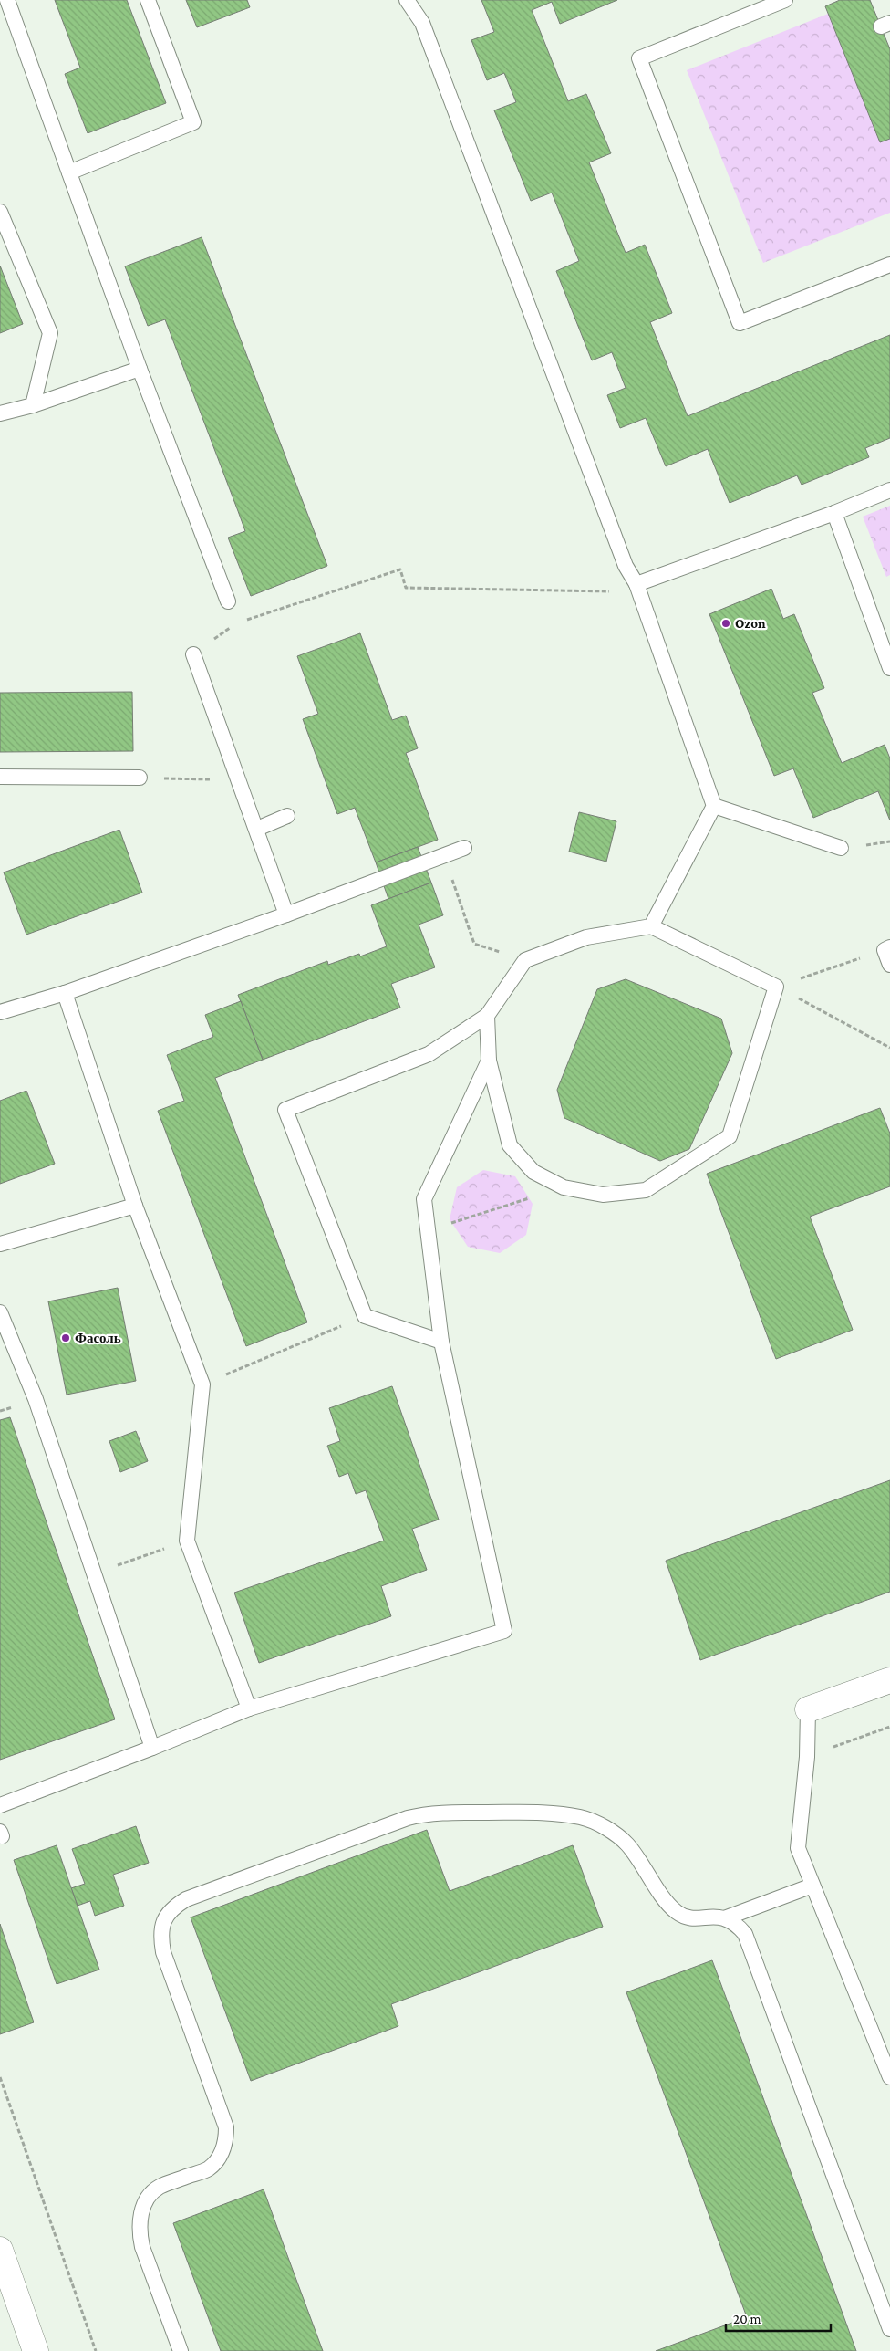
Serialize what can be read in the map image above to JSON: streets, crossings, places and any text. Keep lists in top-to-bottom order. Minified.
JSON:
{"places":["Ozon","Фасоль"],"scale_bar":"20 m"}
